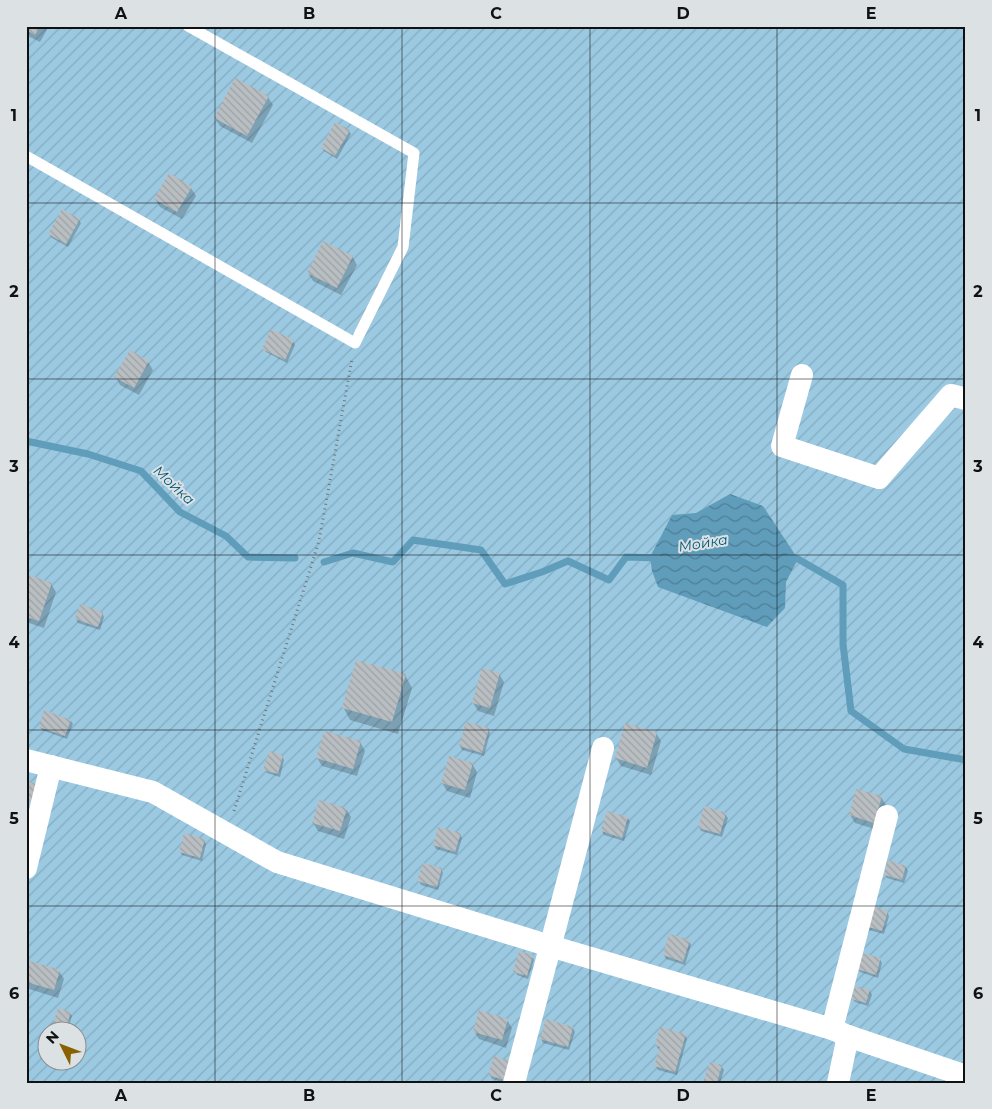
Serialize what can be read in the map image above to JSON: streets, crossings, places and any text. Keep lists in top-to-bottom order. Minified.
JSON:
{"water":["Мойка"],"north":"top left","grid":{"columns":["A","B","C","D","E"],"rows":["1","2","3","4","5","6"]}}
